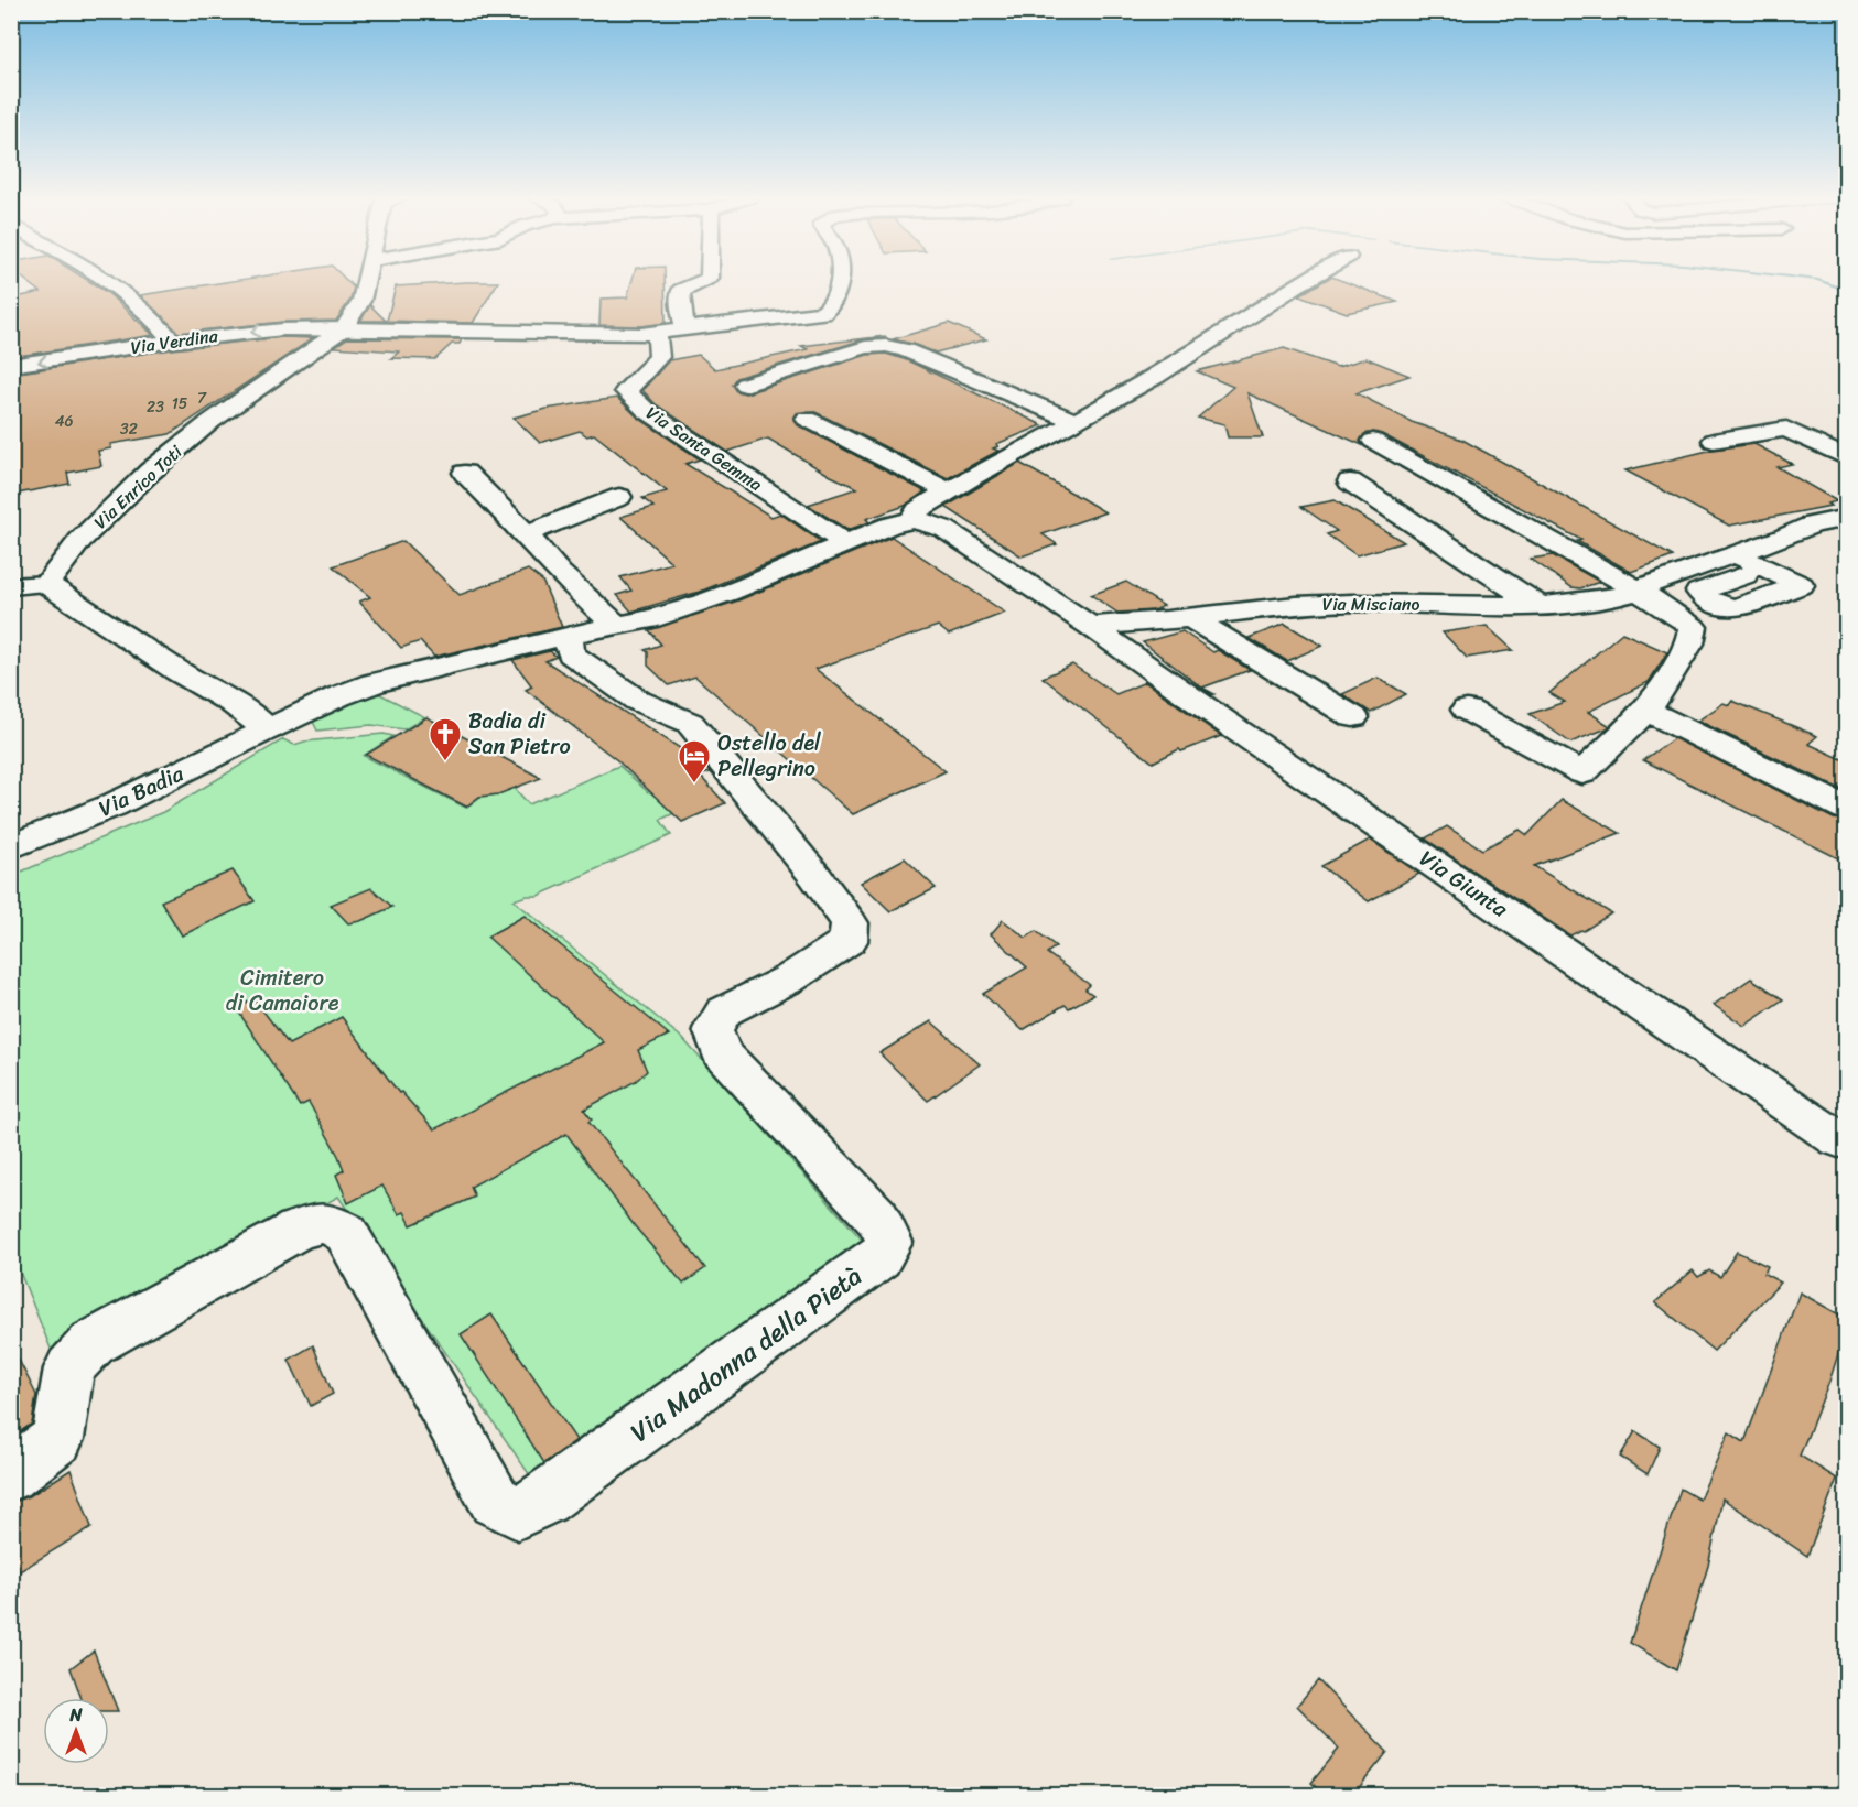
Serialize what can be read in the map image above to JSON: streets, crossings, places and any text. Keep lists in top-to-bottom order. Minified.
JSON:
{"streets":{"street":["Via Verdina","Via Santa Gemma","Via Enrico Toti","Via Misciano","Via Badia","Via Giunta","Via Madonna della Pietà"]},"crossings":[["Via Verdina","Via Santa Gemma"],["Via Verdina","Via Enrico Toti"],["Via Santa Gemma","Via Badia"],["Via Misciano","Via Giunta"],["Via Badia","Via Madonna della Pietà"]],"one_way":["Via Verdina"],"parks":["Cimitero di Camaiore"],"places":{"church":["Badia di San Pietro"],"hotel":["Ostello del Pellegrino"]},"house_numbers":["7","15","23","46","32"],"north":"top"}
